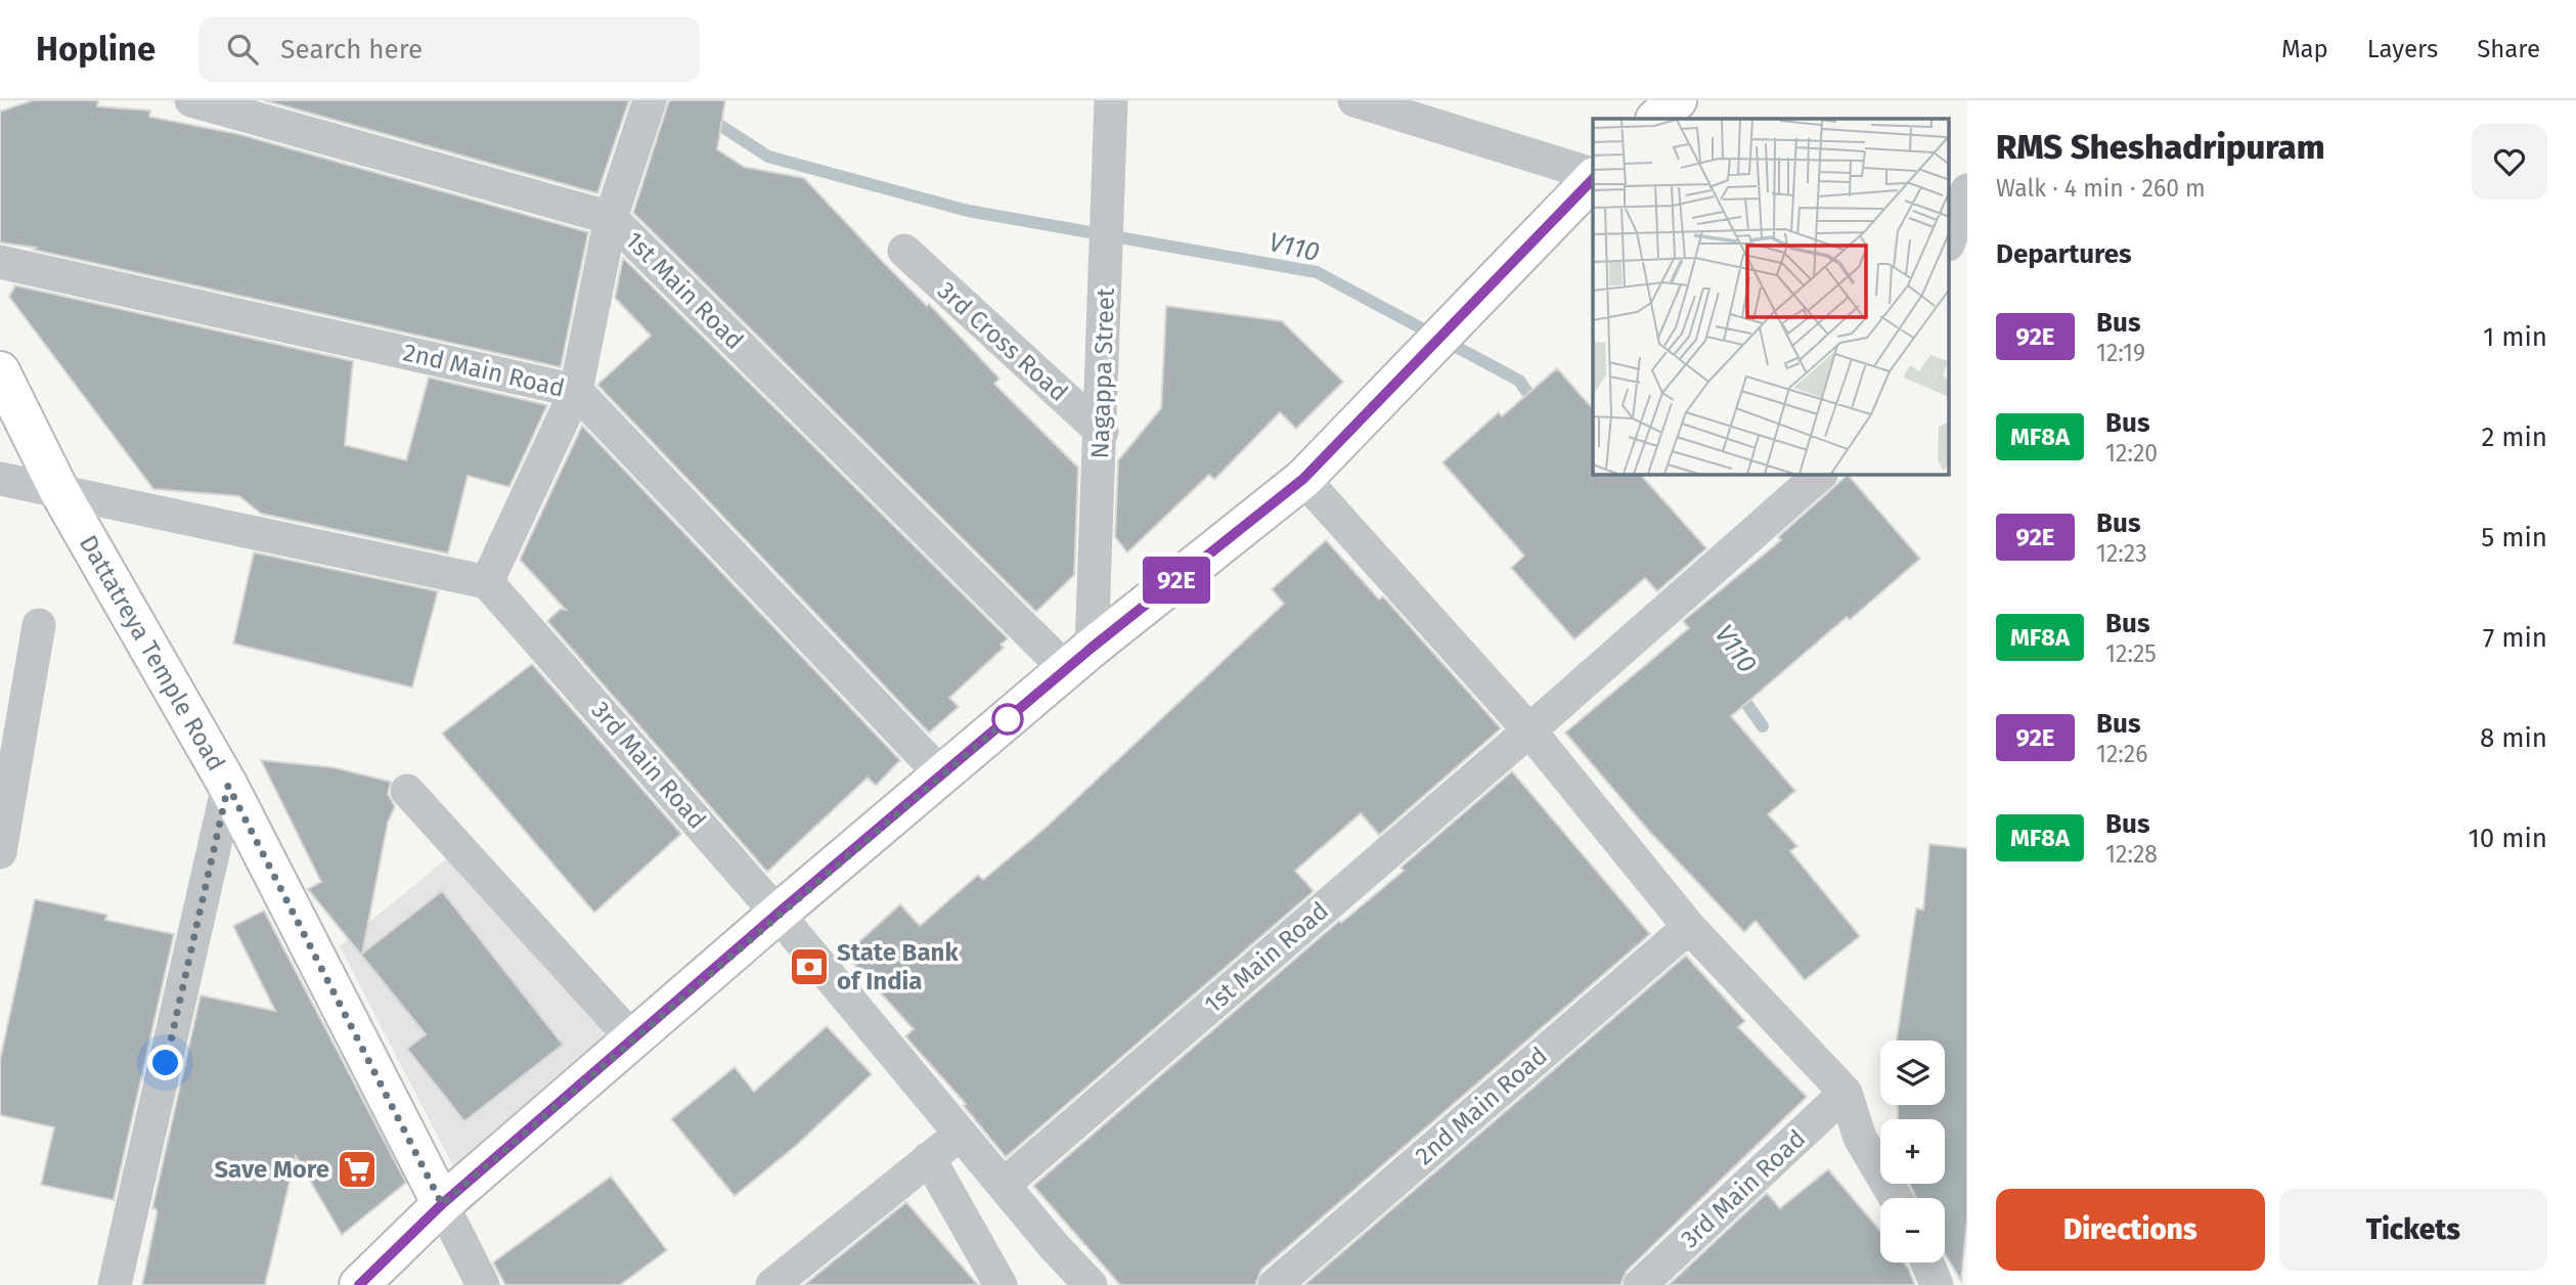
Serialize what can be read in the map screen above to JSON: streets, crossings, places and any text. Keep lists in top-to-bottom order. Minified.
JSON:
{"streets":{"street":["1st Main Road","3rd Cross Road","2nd Main Road","Nagappa Street","Dattatreya Temple Road","3rd Main Road"]},"crossings":[["1st Main Road","Nagappa Street"],["1st Main Road","3rd Main Road"],["3rd Cross Road","Nagappa Street"]],"water":["V110"],"places":{"bank":["State Bank of India"],"supermarket":["Save More"]},"lines":["bus line 92E"],"page":{"header":"Hopline","search":"Search here","nav":["Map","Layers","Share"],"on_map":"92E","heading":[["RMS Sheshadripuram","Walk · 4 min · 260 m"],"Departures"],"list":[{"mark":"92E","name":"Bus","note":"12:19","value":"1 min"},{"mark":"MF8A","name":"Bus","note":"12:20","value":"2 min"},{"mark":"92E","name":"Bus","note":"12:23","value":"5 min"},{"mark":"MF8A","name":"Bus","note":"12:25","value":"7 min"},{"mark":"92E","name":"Bus","note":"12:26","value":"8 min"},{"mark":"MF8A","name":"Bus","note":"12:28","value":"10 min"}],"map_buttons":["+","−"],"buttons":["Directions","Tickets"]}}
